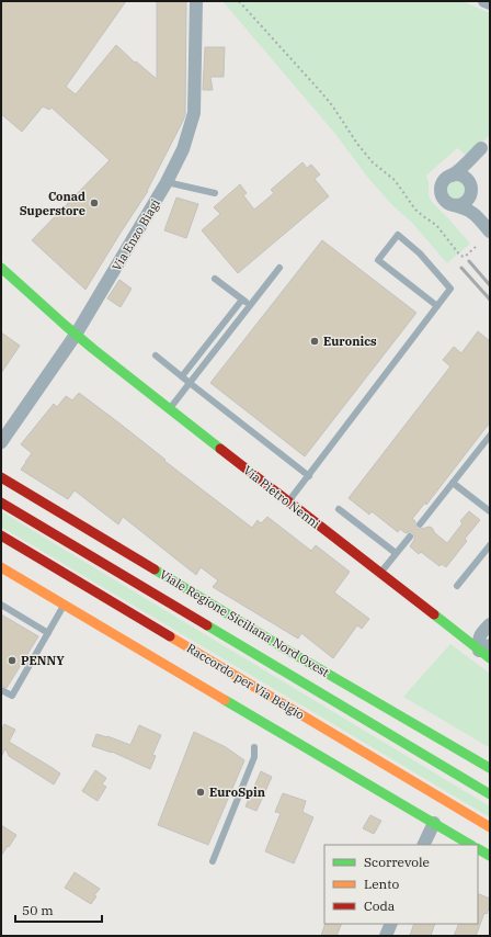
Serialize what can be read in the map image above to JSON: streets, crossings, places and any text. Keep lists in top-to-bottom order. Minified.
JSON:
{"streets":{"main road":["Via Pietro Nenni","Viale Regione Siciliana Nord Ovest","Raccordo per Via Belgio"],"street":["Via Enzo Biagi"]},"crossings":[["Via Enzo Biagi","Via Pietro Nenni"]],"places":["Conad Superstore","Euronics","PENNY","EuroSpin"],"legend":["Scorrevole","Lento","Coda"],"scale_bar":"50 m"}
